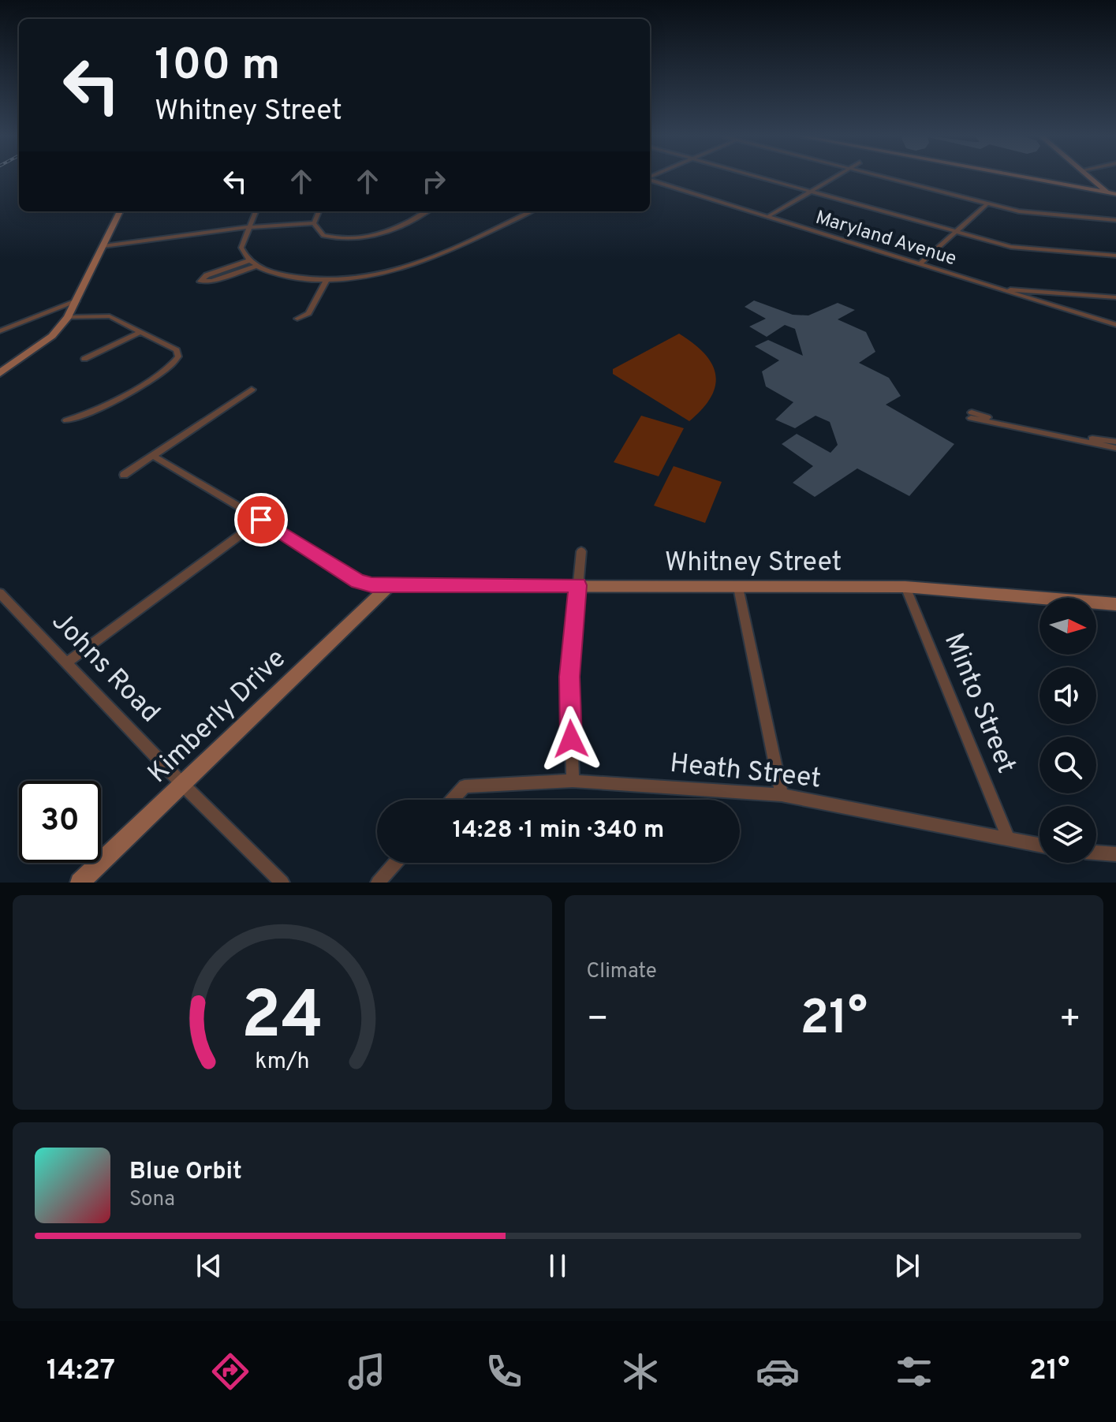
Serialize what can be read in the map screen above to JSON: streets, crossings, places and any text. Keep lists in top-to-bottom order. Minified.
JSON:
{"streets":{"street":["Maryland Avenue","Whitney Street","Johns Road","Minto Street","Kimberly Drive","Heath Street"]},"crossings":[["Whitney Street","Minto Street"],["Whitney Street","Kimberly Drive"],["Johns Road","Kimberly Drive"],["Minto Street","Heath Street"]],"north":"right","page":{"turn":["100 m","Whitney Street"],"limit":"30","trip":"14:28 · 1 min · 340 m","tile":"Climate","heat":["−","21°","+"],"song":["Blue Orbit","Sona"],"tabs":["14:27","21°"],"gauge":["24","km/h"]}}
